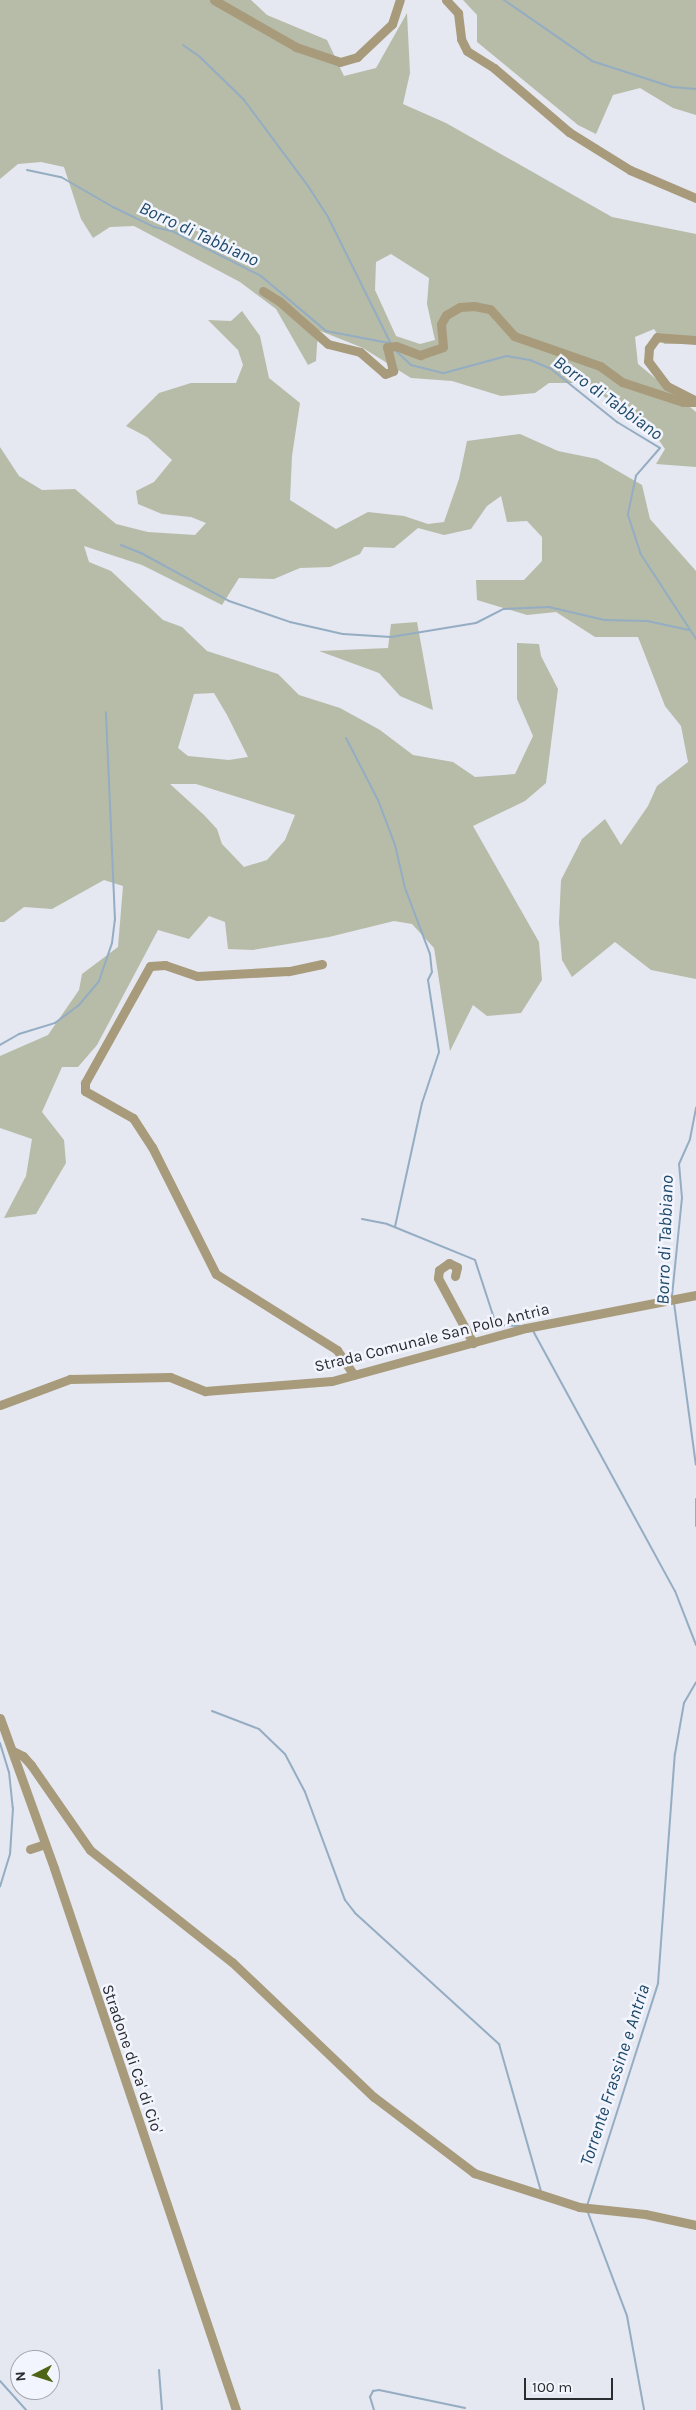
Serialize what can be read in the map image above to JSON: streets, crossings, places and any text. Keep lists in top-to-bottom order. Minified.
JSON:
{"streets":{"street":["Strada Comunale San Polo Antria","Stradone di Ca' di Cio'"]},"water":["Borro di Tabbiano","Torrente Frassine e Antria"],"scale_bar":"100 m","north":"left"}
